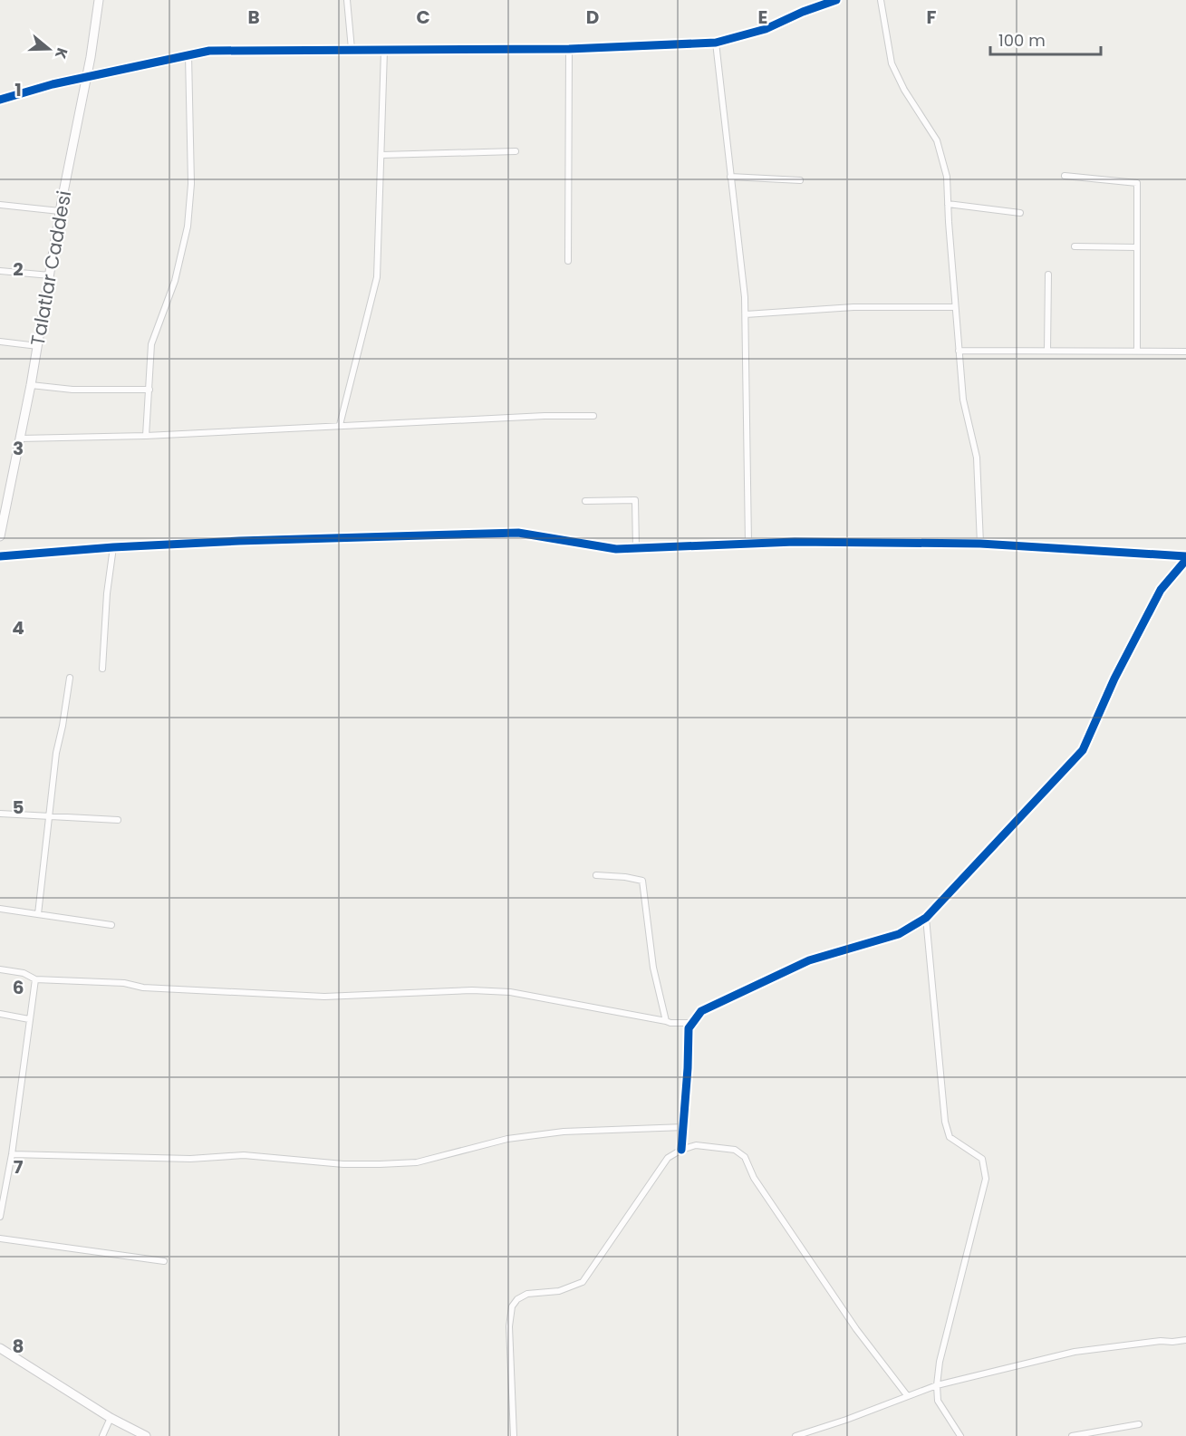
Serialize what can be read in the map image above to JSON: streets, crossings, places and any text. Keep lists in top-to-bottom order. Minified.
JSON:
{"streets":{"street":["Talatlar Caddesi"]},"scale_bar":"100 m","north":"right","grid":{"columns":["B","C","D","E","F"],"rows":["1","2","3","4","5","6","7","8"]}}
